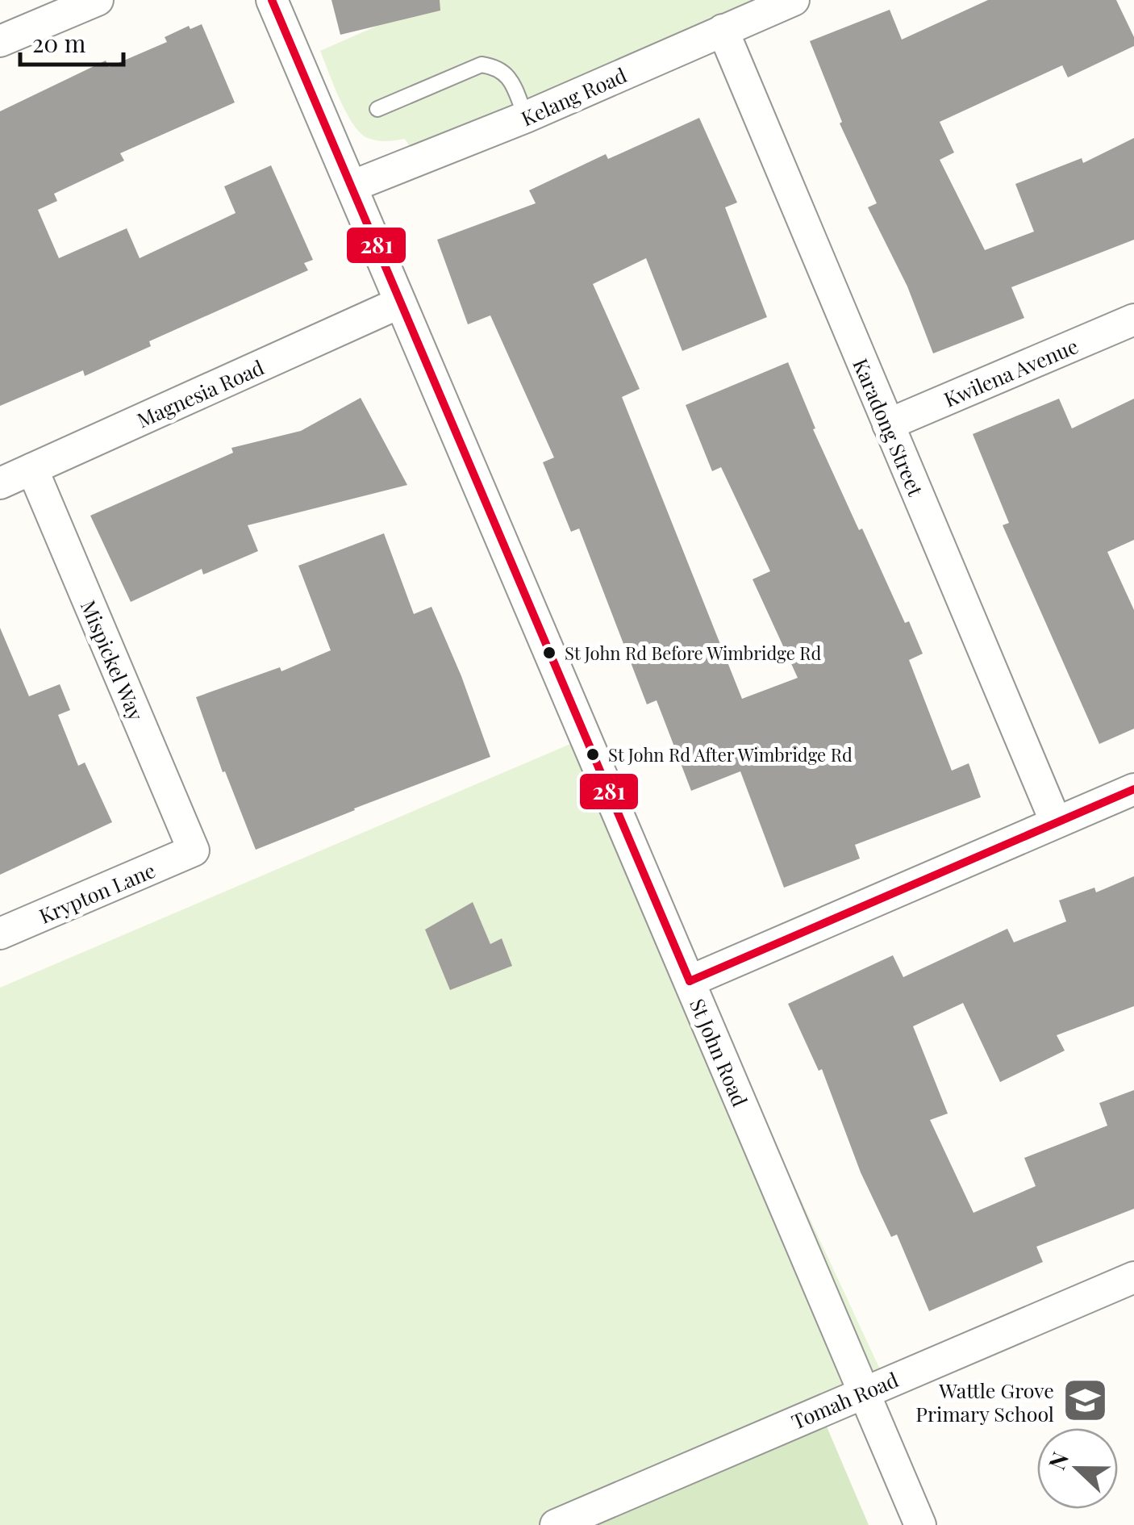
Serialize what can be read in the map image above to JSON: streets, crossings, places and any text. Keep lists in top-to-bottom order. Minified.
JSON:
{"streets":{"street":["Kelang Road","Kwilena Avenue","Magnesia Road","Karadong Street","Mispickel Way","Krypton Lane","St John Road","Tomah Road"]},"crossings":[["Kelang Road","Karadong Street"],["Kelang Road","St John Road"],["Kwilena Avenue","Karadong Street"],["Magnesia Road","Mispickel Way"],["Magnesia Road","St John Road"],["Mispickel Way","Krypton Lane"],["St John Road","Tomah Road"]],"places":{"other":["St John Rd Before Wimbridge Rd","St John Rd After Wimbridge Rd"],"school or university":["Wattle Grove Primary School"]},"lines":["transit line 281"],"scale_bar":"20 m","north":"left"}
